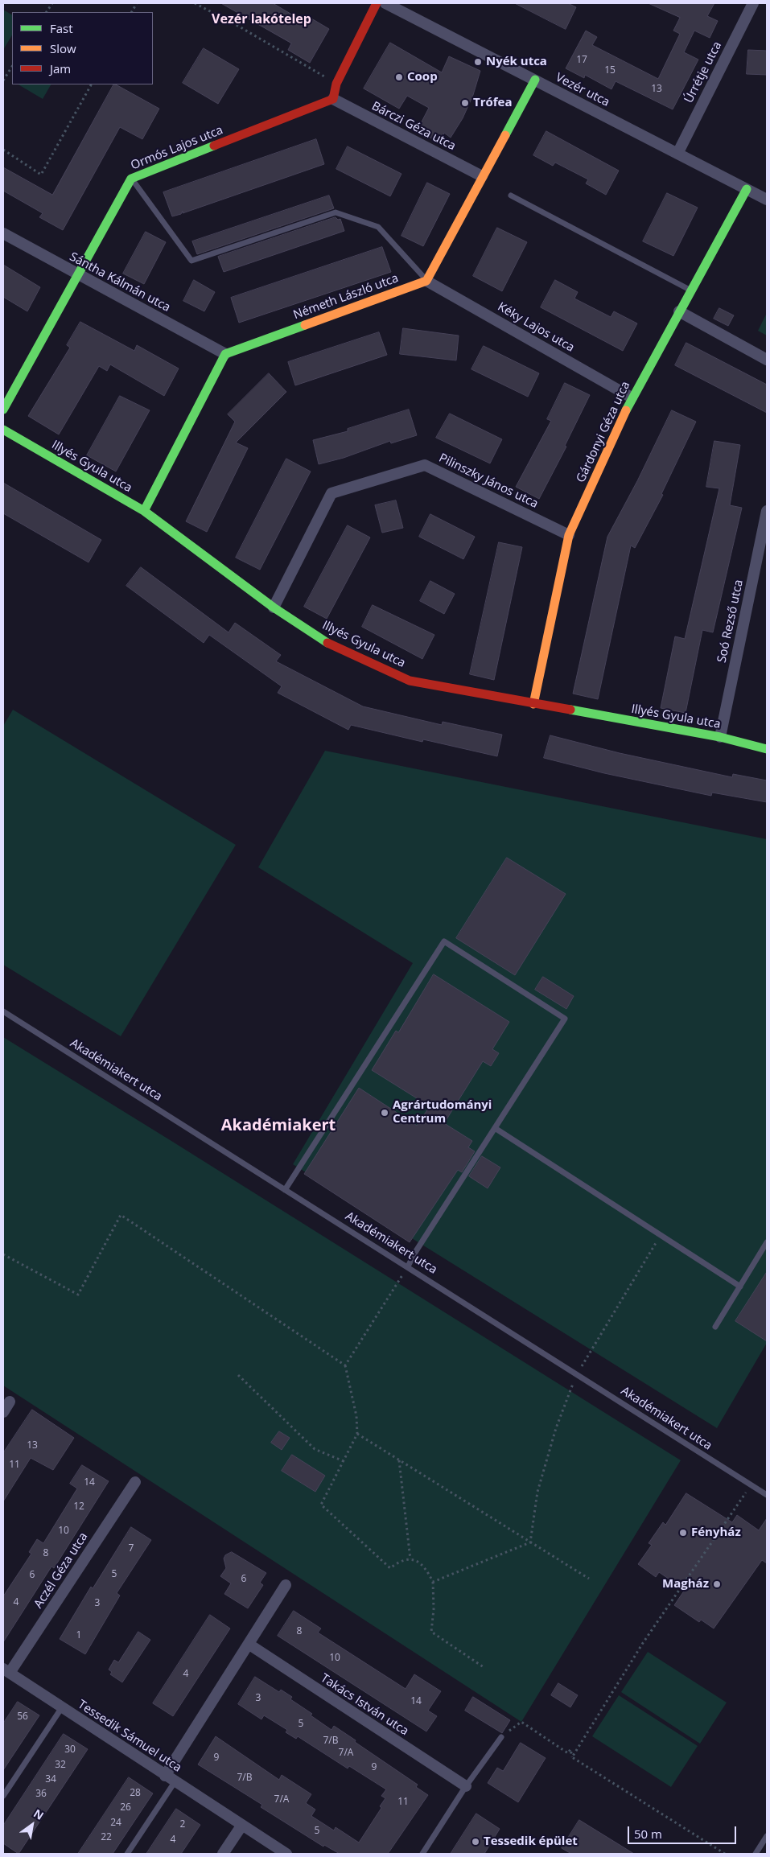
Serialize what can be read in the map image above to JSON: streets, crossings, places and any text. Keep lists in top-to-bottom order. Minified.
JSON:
{"streets":{"street":["Úrrétje utca","Vezér utca","Bárczi Géza utca","Ormós Lajos utca","Sántha Kálmán utca","Németh László utca","Kéky Lajos utca","Gárdonyi Géza utca","Illyés Gyula utca","Pilinszky János utca","Soó Rezső utca","Aczél Géza utca","Takács István utca","Tessedik Sámuel utca"],"lane":["Akadémiakert utca"]},"crossings":[["Úrrétje utca","Vezér utca"],["Vezér utca","Gárdonyi Géza utca"],["Bárczi Géza utca","Ormós Lajos utca"],["Ormós Lajos utca","Sántha Kálmán utca"],["Sántha Kálmán utca","Németh László utca"],["Németh László utca","Kéky Lajos utca"],["Kéky Lajos utca","Gárdonyi Géza utca"],["Gárdonyi Géza utca","Illyés Gyula utca"],["Gárdonyi Géza utca","Pilinszky János utca"],["Illyés Gyula utca","Pilinszky János utca"],["Illyés Gyula utca","Soó Rezső utca"],["Aczél Géza utca","Tessedik Sámuel utca"]],"districts":["Vezér lakótelep","Akadémiakert"],"places":["Nyék utca","Coop","Trófea","Agrártudományi Centrum","Fényház","Magház","Tessedik épület"],"house_numbers":["17","15","13","13","11","14","12","10","7","8","5","6","6","4","3","8","1","10","4","3","14","56","5","7/B","30","7/A","9","32","9","7/B","34","28","36","7/A","11","26","24","2","5","22","4"],"legend":["Fast","Slow","Jam"],"scale_bar":"50 m","north":"top right"}
